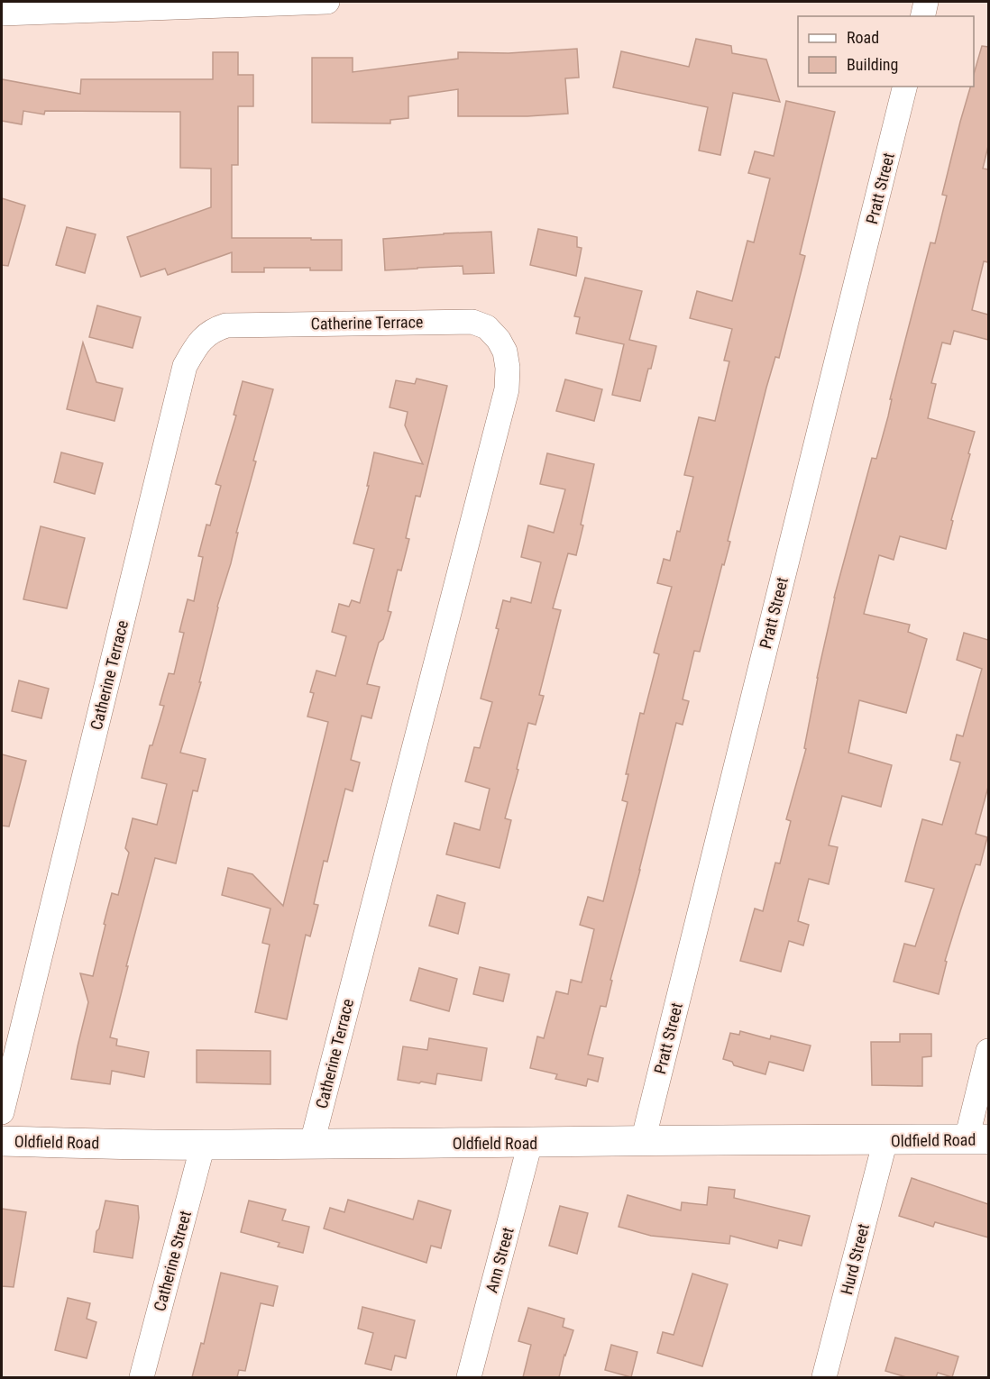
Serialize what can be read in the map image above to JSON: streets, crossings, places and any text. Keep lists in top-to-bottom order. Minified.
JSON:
{"streets":{"street":["Pratt Street","Catherine Terrace","Oldfield Road","Hurd Street","Ann Street","Catherine Street"]},"crossings":[["Pratt Street","Oldfield Road"],["Catherine Terrace","Oldfield Road"],["Oldfield Road","Hurd Street"],["Oldfield Road","Ann Street"],["Oldfield Road","Catherine Street"]],"legend":["Road","Building"]}
